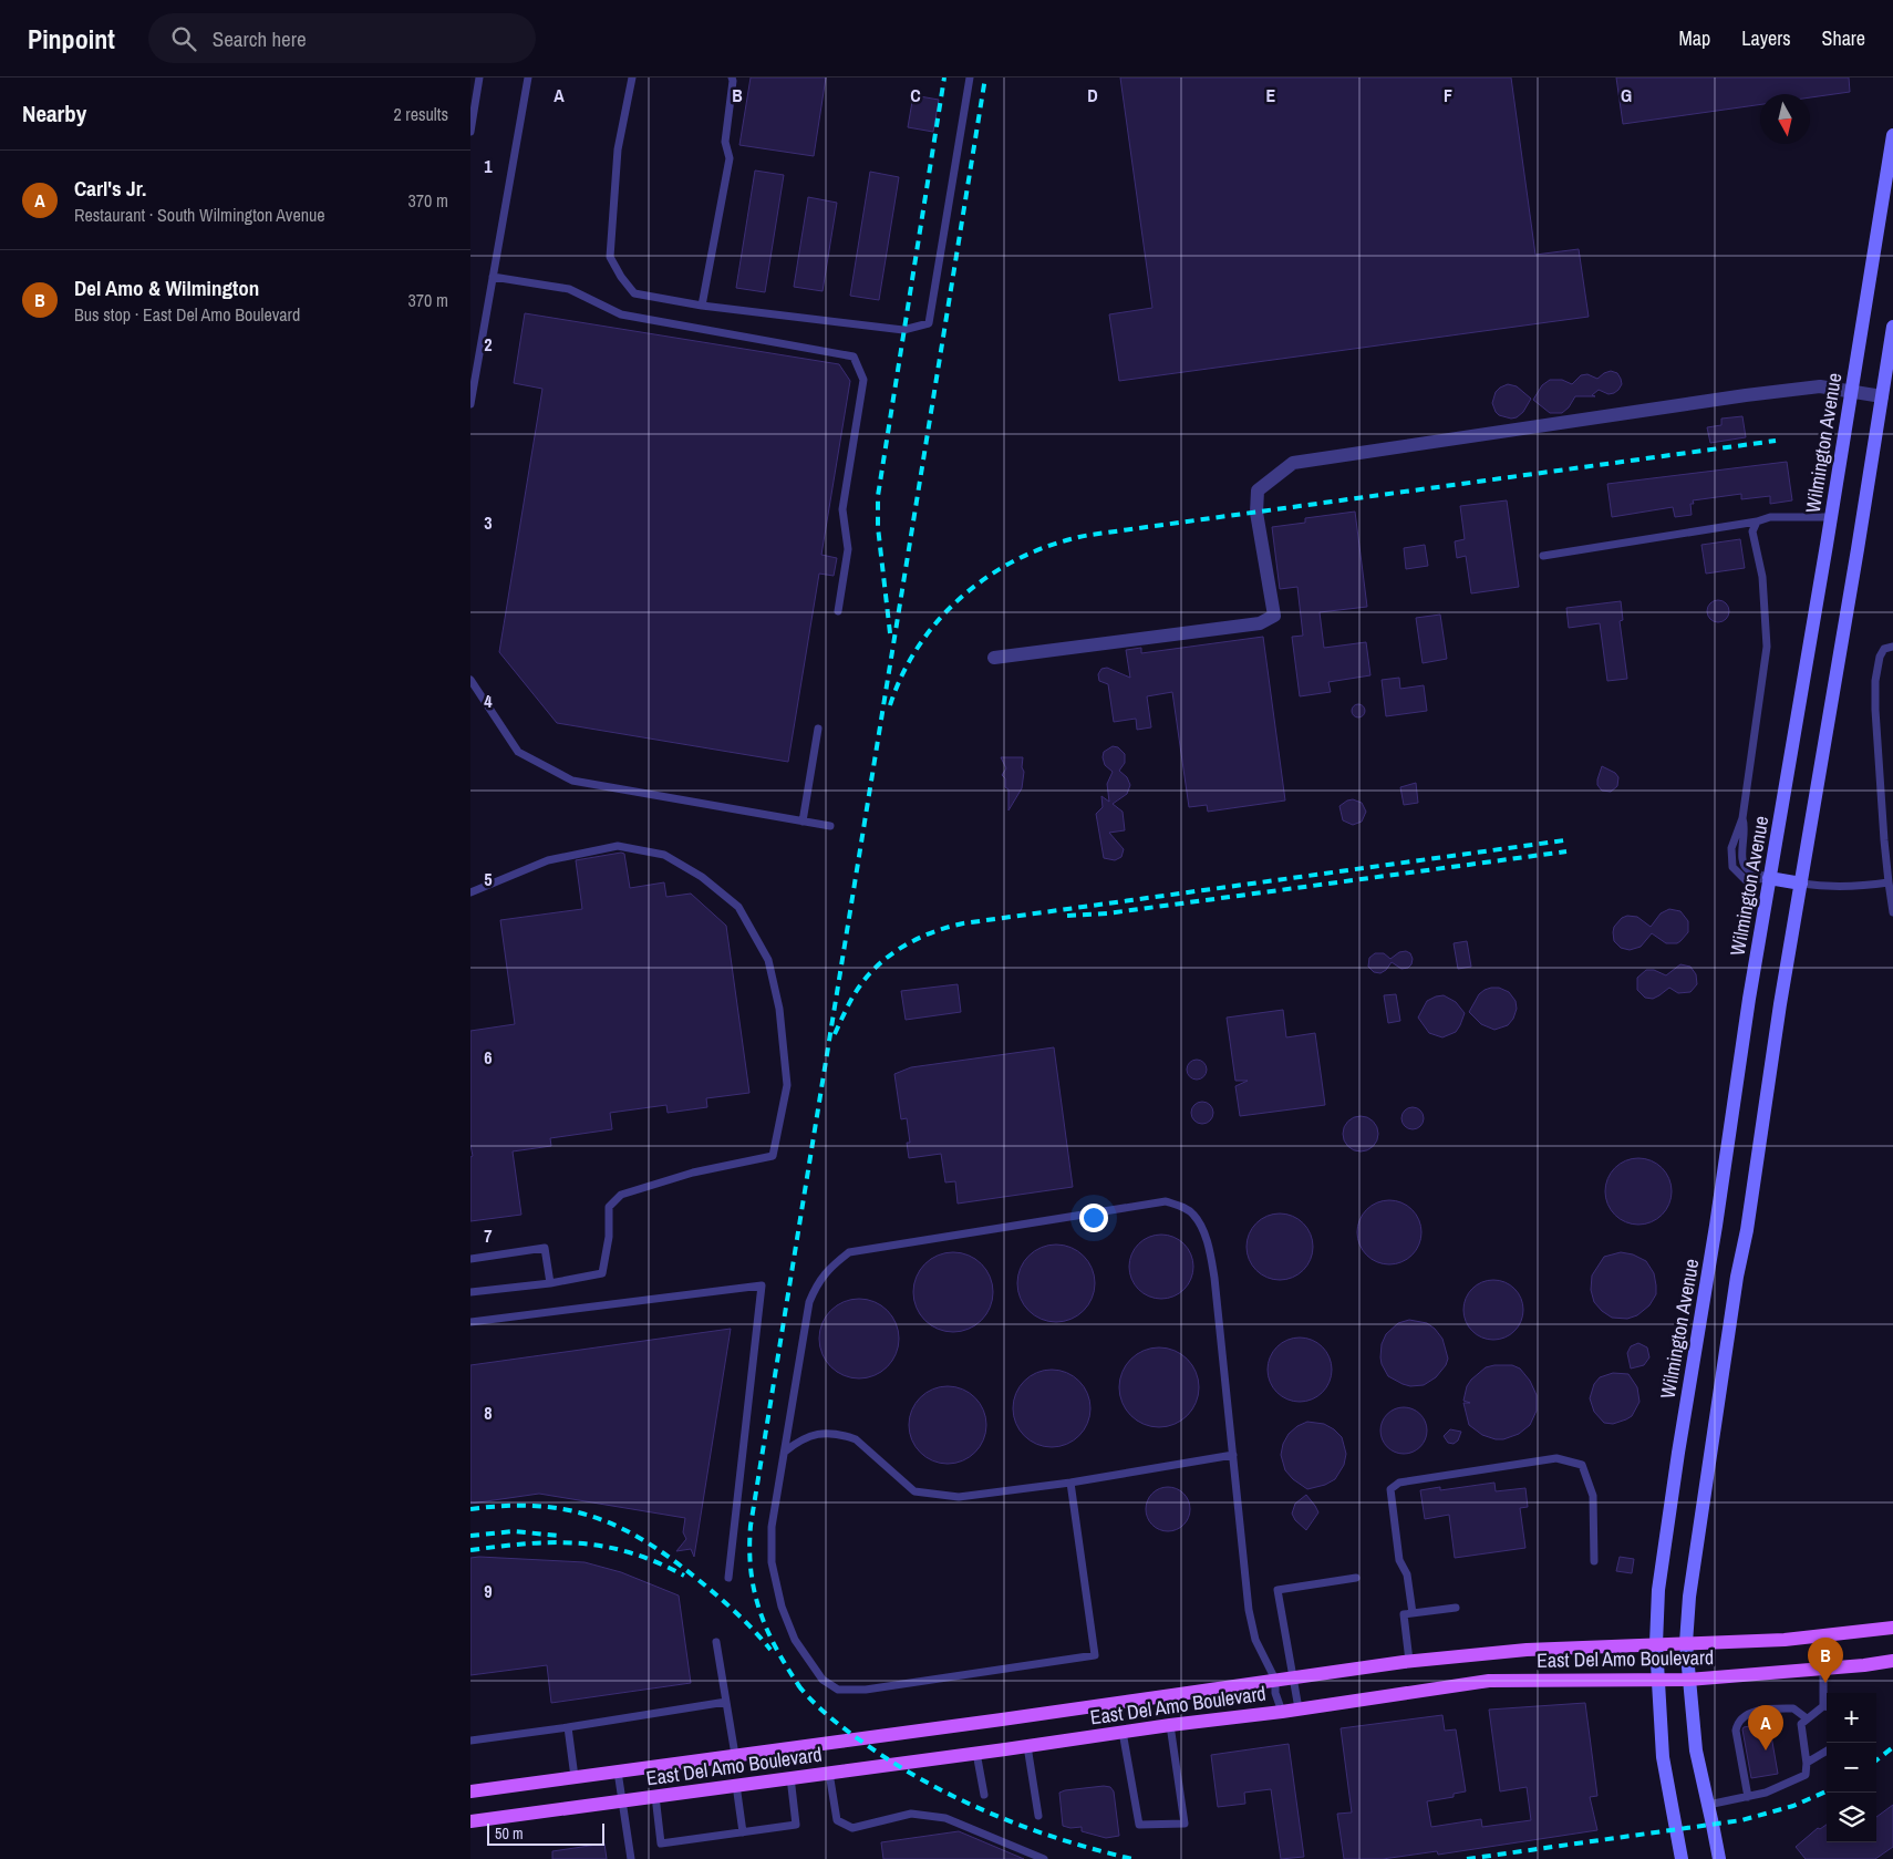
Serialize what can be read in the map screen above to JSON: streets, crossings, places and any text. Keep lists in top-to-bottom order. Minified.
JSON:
{"streets":{"main road":["Wilmington Avenue","East Del Amo Boulevard"]},"crossings":[["Wilmington Avenue","East Del Amo Boulevard"]],"scale_bar":"50 m","north":"bottom","page":{"header":"Pinpoint","search":"Search here","nav":["Map","Layers","Share"],"heading":["Nearby","2 results"],"list":[{"mark":"A","name":"Carl's Jr.","note":"Restaurant · South Wilmington Avenue","value":"370 m"},{"mark":"B","name":"Del Amo & Wilmington","note":"Bus stop · East Del Amo Boulevard","value":"370 m"}],"pins":["B","A"],"map_buttons":["+","−"],"scale":"50 m"},"grid":{"columns":["A","B","C","D","E","F","G"],"rows":["1","2","3","4","5","6","7","8","9"]}}
